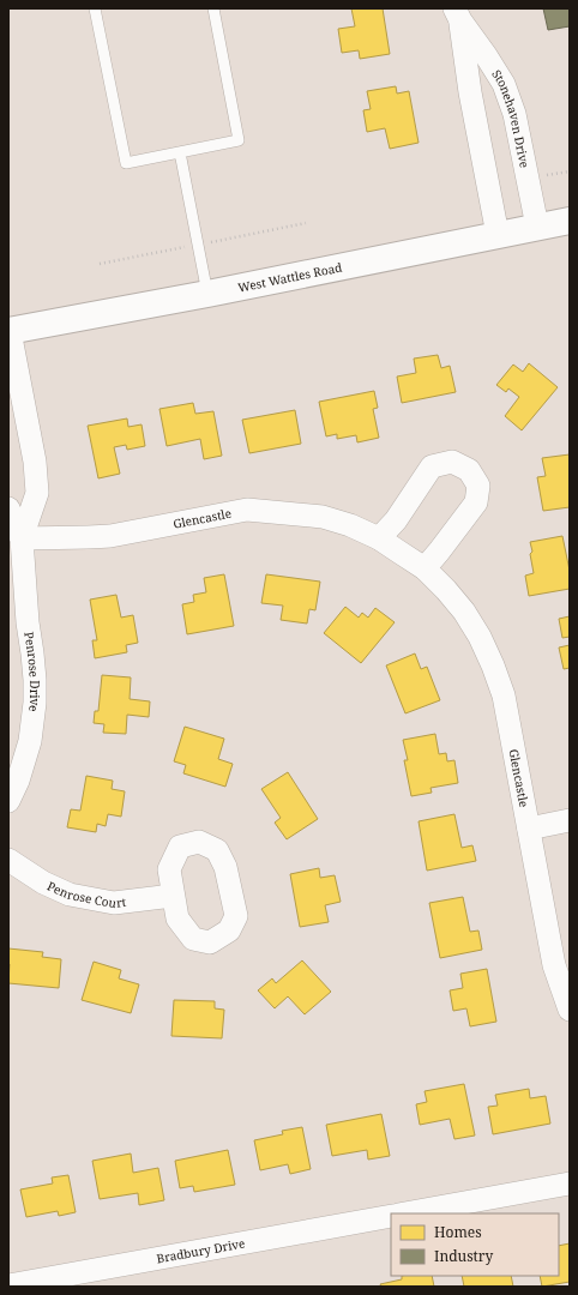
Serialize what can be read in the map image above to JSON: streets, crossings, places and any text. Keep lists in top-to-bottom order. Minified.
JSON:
{"streets":{"street":["Stonehaven Drive","West Wattles Road","Glencastle","Penrose Drive","Penrose Court","Bradbury Drive"]},"crossings":[["Stonehaven Drive","West Wattles Road"],["West Wattles Road","Penrose Drive"],["Glencastle","Penrose Drive"]],"legend":["Homes","Industry"]}
